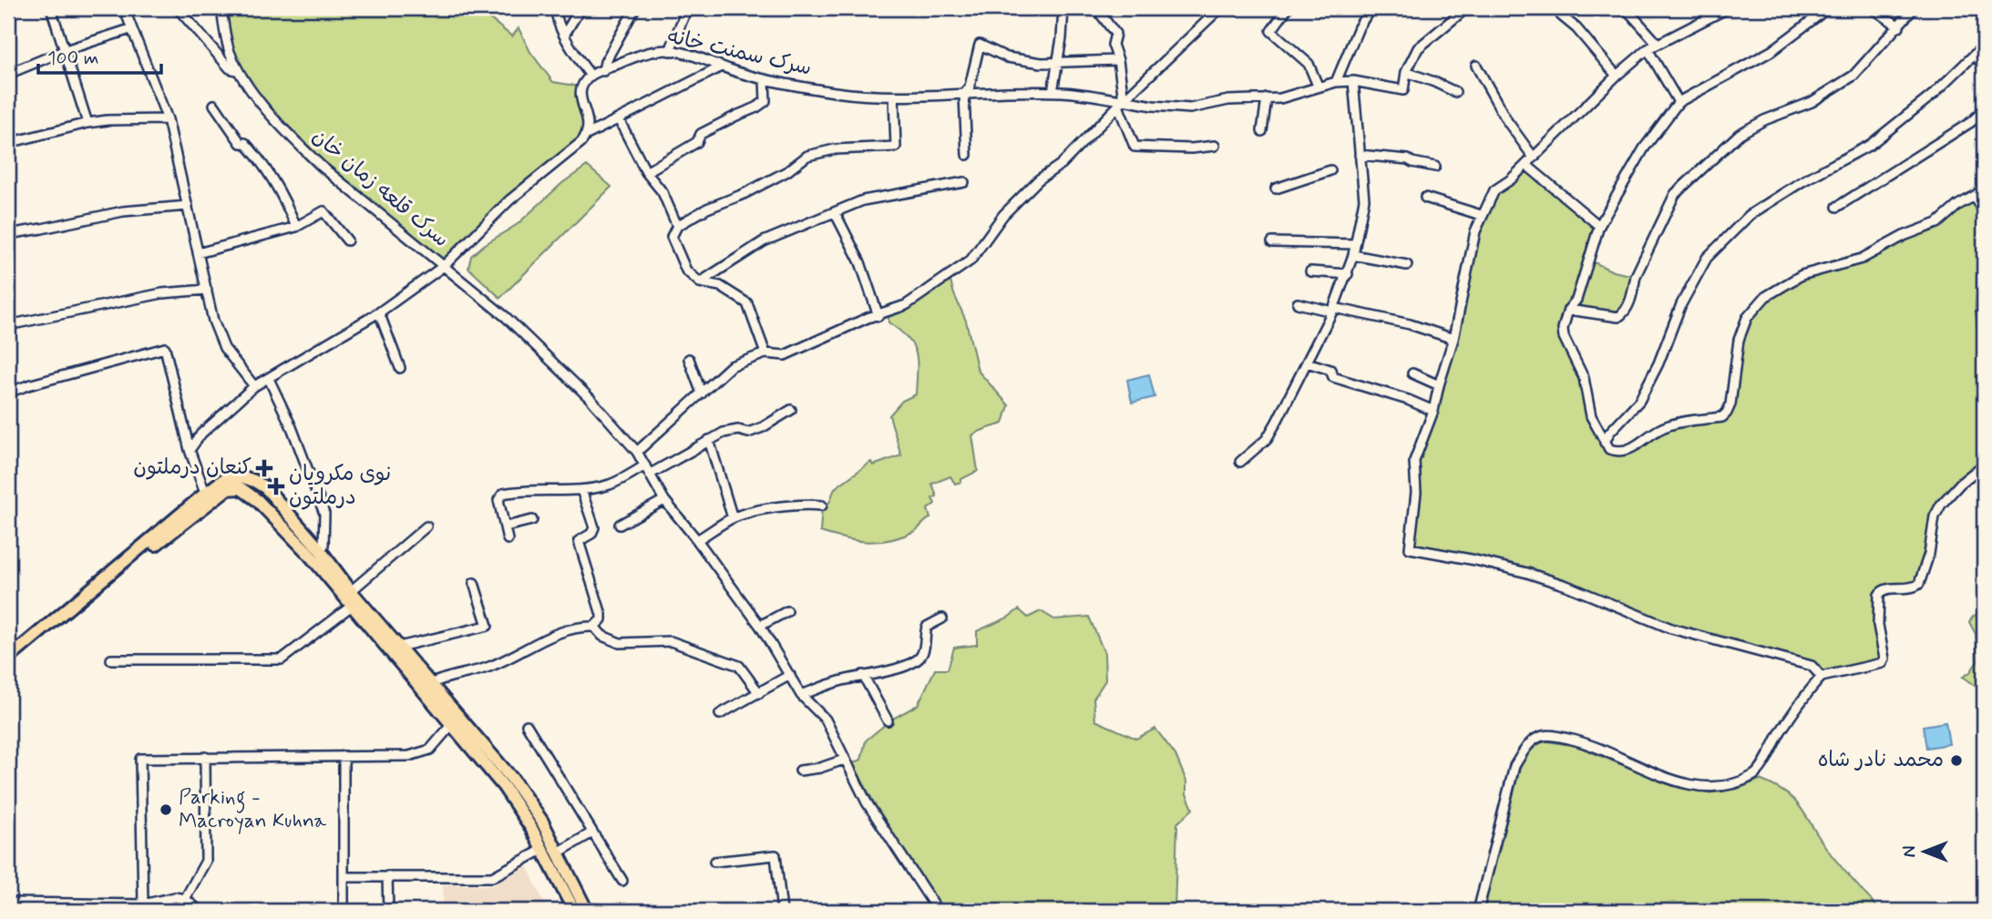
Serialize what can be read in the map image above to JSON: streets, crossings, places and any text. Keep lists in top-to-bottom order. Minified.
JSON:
{"streets":{"street":["سرک سمنت خانه","سرک قلعه زمان خان"]},"places":{"health":["کنعان درملتون","نوی مکرویان درملتون"],"other":["محمد نادر شاه","Parking - Macroyan Kuhna"]},"scale_bar":"100 m","north":"left"}
